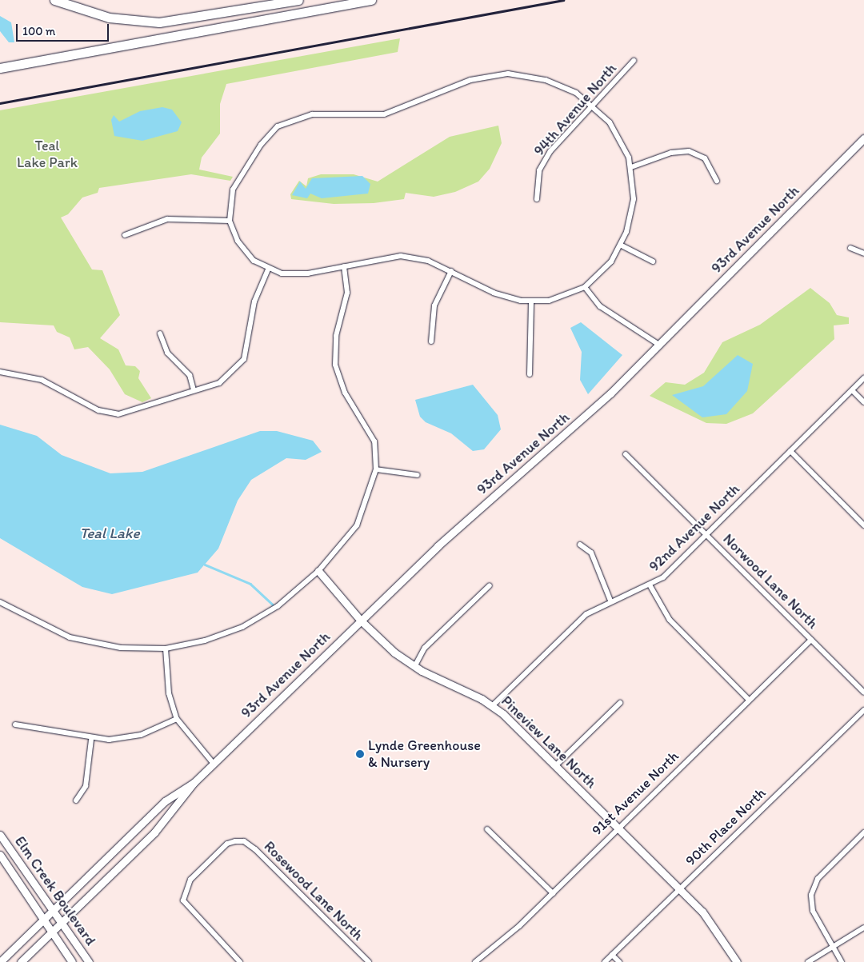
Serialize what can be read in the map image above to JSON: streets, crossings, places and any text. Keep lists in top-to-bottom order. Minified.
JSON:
{"streets":{"street":["94th Avenue North","93rd Avenue North","92nd Avenue North","Norwood Lane North","Pineview Lane North","91st Avenue North","90th Place North","Elm Creek Boulevard","Rosewood Lane North"]},"crossings":[["93rd Avenue North","Pineview Lane North"],["93rd Avenue North","Elm Creek Boulevard"],["92nd Avenue North","Norwood Lane North"],["92nd Avenue North","Pineview Lane North"],["Norwood Lane North","91st Avenue North"],["Pineview Lane North","91st Avenue North"],["Pineview Lane North","90th Place North"]],"water":["Teal Lake"],"parks":["Teal Lake Park"],"places":["Lynde Greenhouse & Nursery"],"scale_bar":"100 m"}
